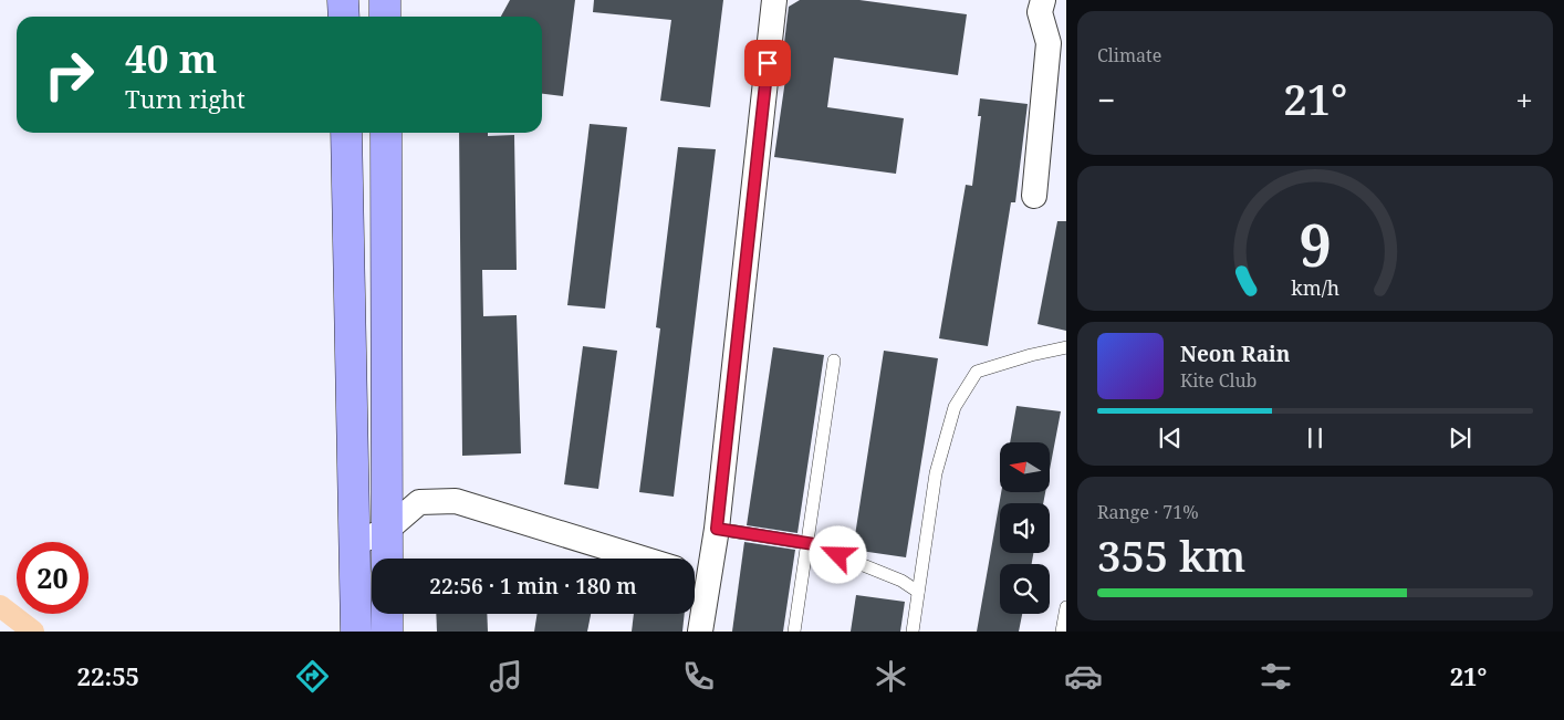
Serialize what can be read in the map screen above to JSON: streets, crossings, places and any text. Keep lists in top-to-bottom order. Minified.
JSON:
{"north":"left","page":{"tile":["Climate",["Range · 71%","355 km"]],"turn":["40 m","Turn right"],"heat":["−","21°","+"],"song":["Neon Rain","Kite Club"],"limit":"20","trip":"22:56 · 1 min · 180 m","tabs":["22:55","21°"],"gauge":["9","km/h"]}}
